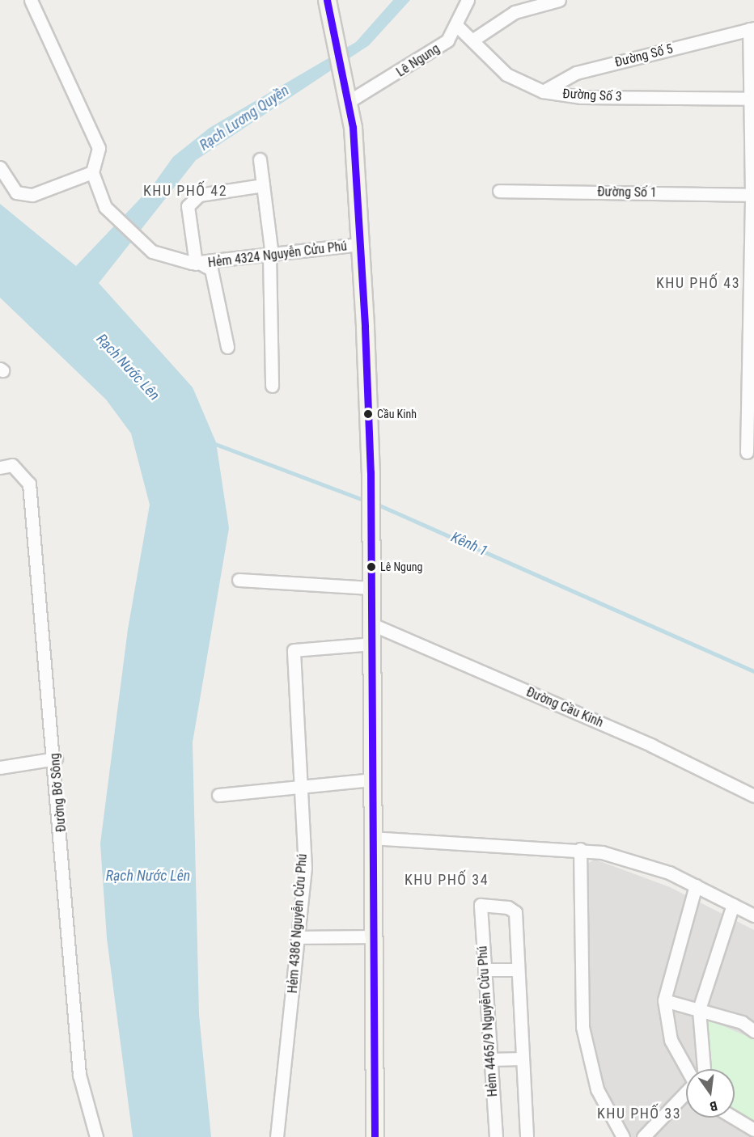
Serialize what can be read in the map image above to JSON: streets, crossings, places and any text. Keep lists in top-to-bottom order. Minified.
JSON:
{"streets":{"street":["Đường Số 5","Lê Ngung","Đường Số 3","Đường Số 1","Hẻm 4324 Nguyễn Cửu Phú","Đường Cầu Kinh","Đường Bờ Sông","Hẻm 4386 Nguyễn Cửu Phú","Hẻm 4465/9 Nguyễn Cửu Phú"]},"crossings":[["Đường Số 5","Đường Số 3"],["Lê Ngung","Đường Số 3"]],"districts":["KHU PHỐ 42","KHU PHỐ 43","KHU PHỐ 34","KHU PHỐ 33"],"water":["Rạch Lương Quyền","Rạch Nước Lên","Kênh 1"],"places":["Cầu Kinh","Lê Ngung"],"north":"bottom"}
